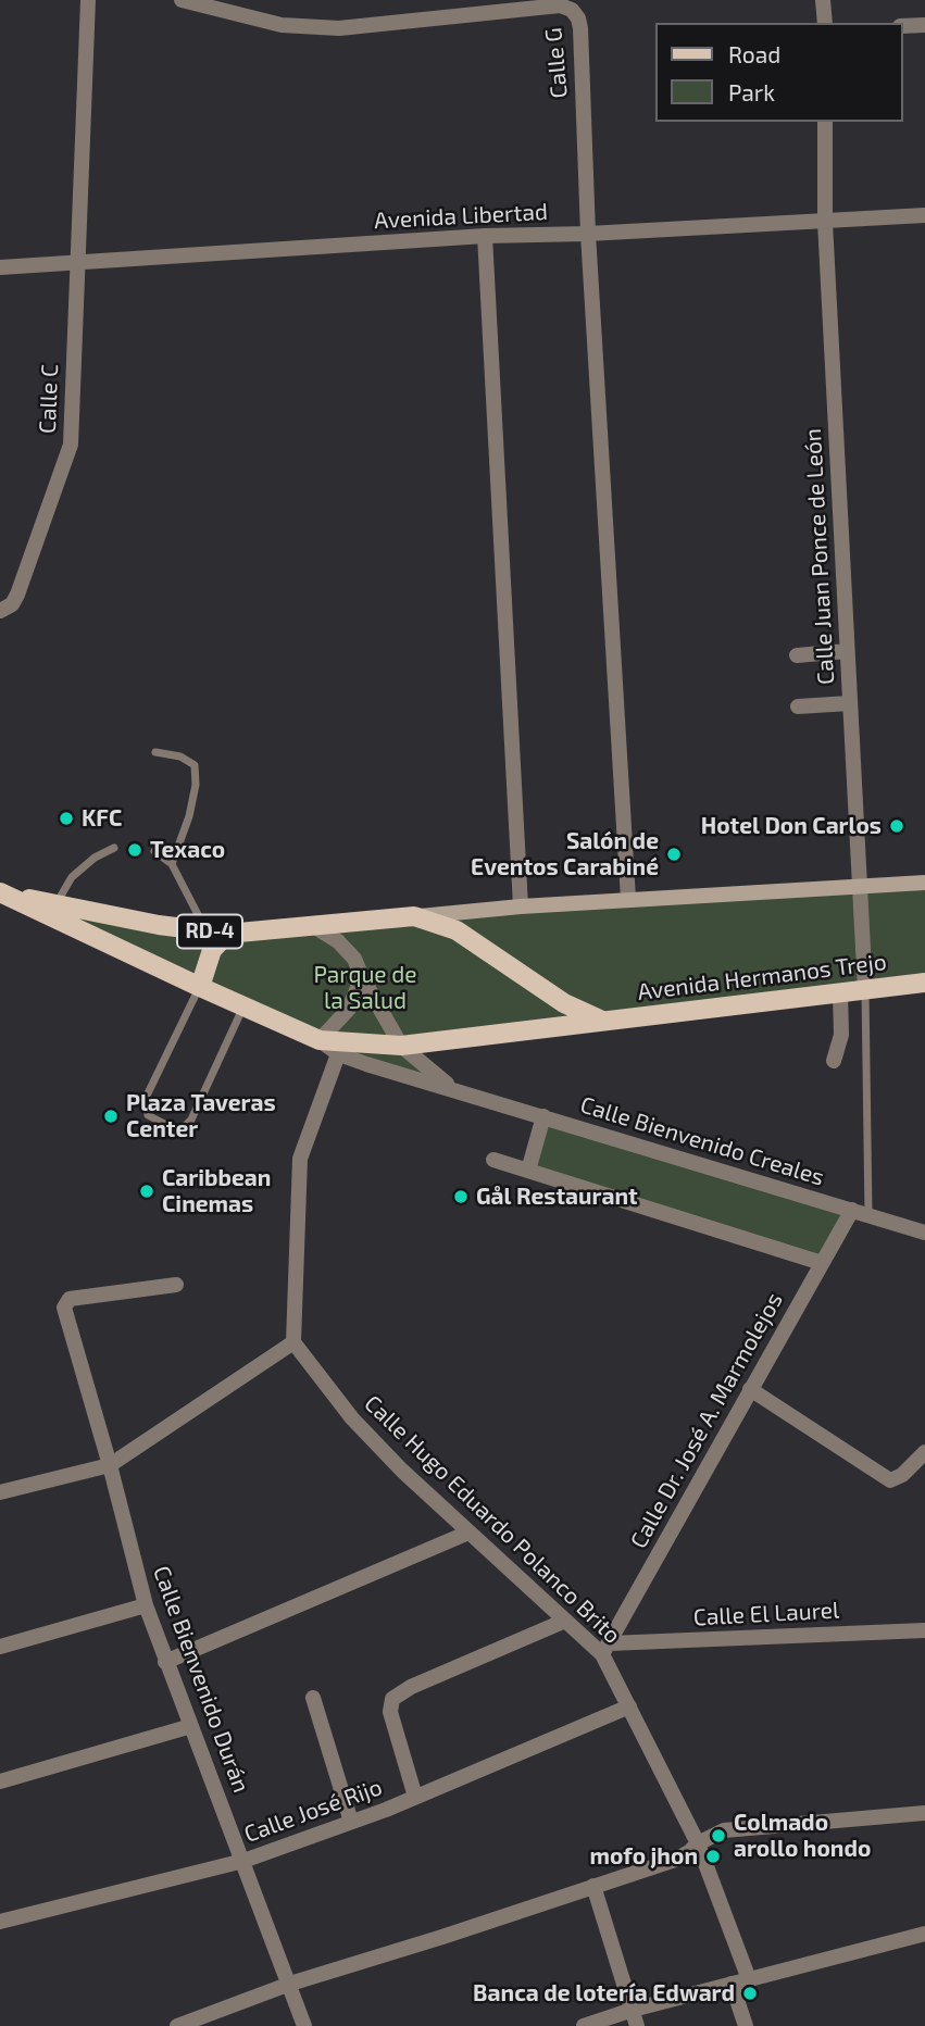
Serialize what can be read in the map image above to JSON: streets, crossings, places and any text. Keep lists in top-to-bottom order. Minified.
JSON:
{"streets":{"main road":["RD-4","Avenida Hermanos Trejo"],"street":["Calle G","Avenida Libertad","Calle C","Calle Juan Ponce de León","Calle Bienvenido Creales","Calle Dr. José A. Marmolejos","Calle Hugo Eduardo Polanco Brito","Calle El Laurel","Calle Bienvenido Durán","Calle José Rijo"]},"crossings":[["Calle G","Avenida Libertad"],["Avenida Libertad","Calle C"],["Avenida Libertad","Calle Juan Ponce de León"],["Calle Juan Ponce de León","Avenida Hermanos Trejo"],["Avenida Hermanos Trejo","Calle Bienvenido Creales"],["Calle Bienvenido Creales","Calle Dr. José A. Marmolejos"],["Calle Dr. José A. Marmolejos","Calle Hugo Eduardo Polanco Brito"],["Calle Dr. José A. Marmolejos","Calle El Laurel"],["Calle Hugo Eduardo Polanco Brito","Calle El Laurel"],["Calle Hugo Eduardo Polanco Brito","Calle José Rijo"],["Calle Bienvenido Durán","Calle José Rijo"]],"parks":["Parque de la Salud"],"places":["KFC","Hotel Don Carlos","Texaco","Salón de Eventos Carabiné","Plaza Taveras Center","Caribbean Cinemas","Gål Restaurant","Colmado arollo hondo","mofo jhon","Banca de lotería Edward"],"legend":["Road","Park"]}
